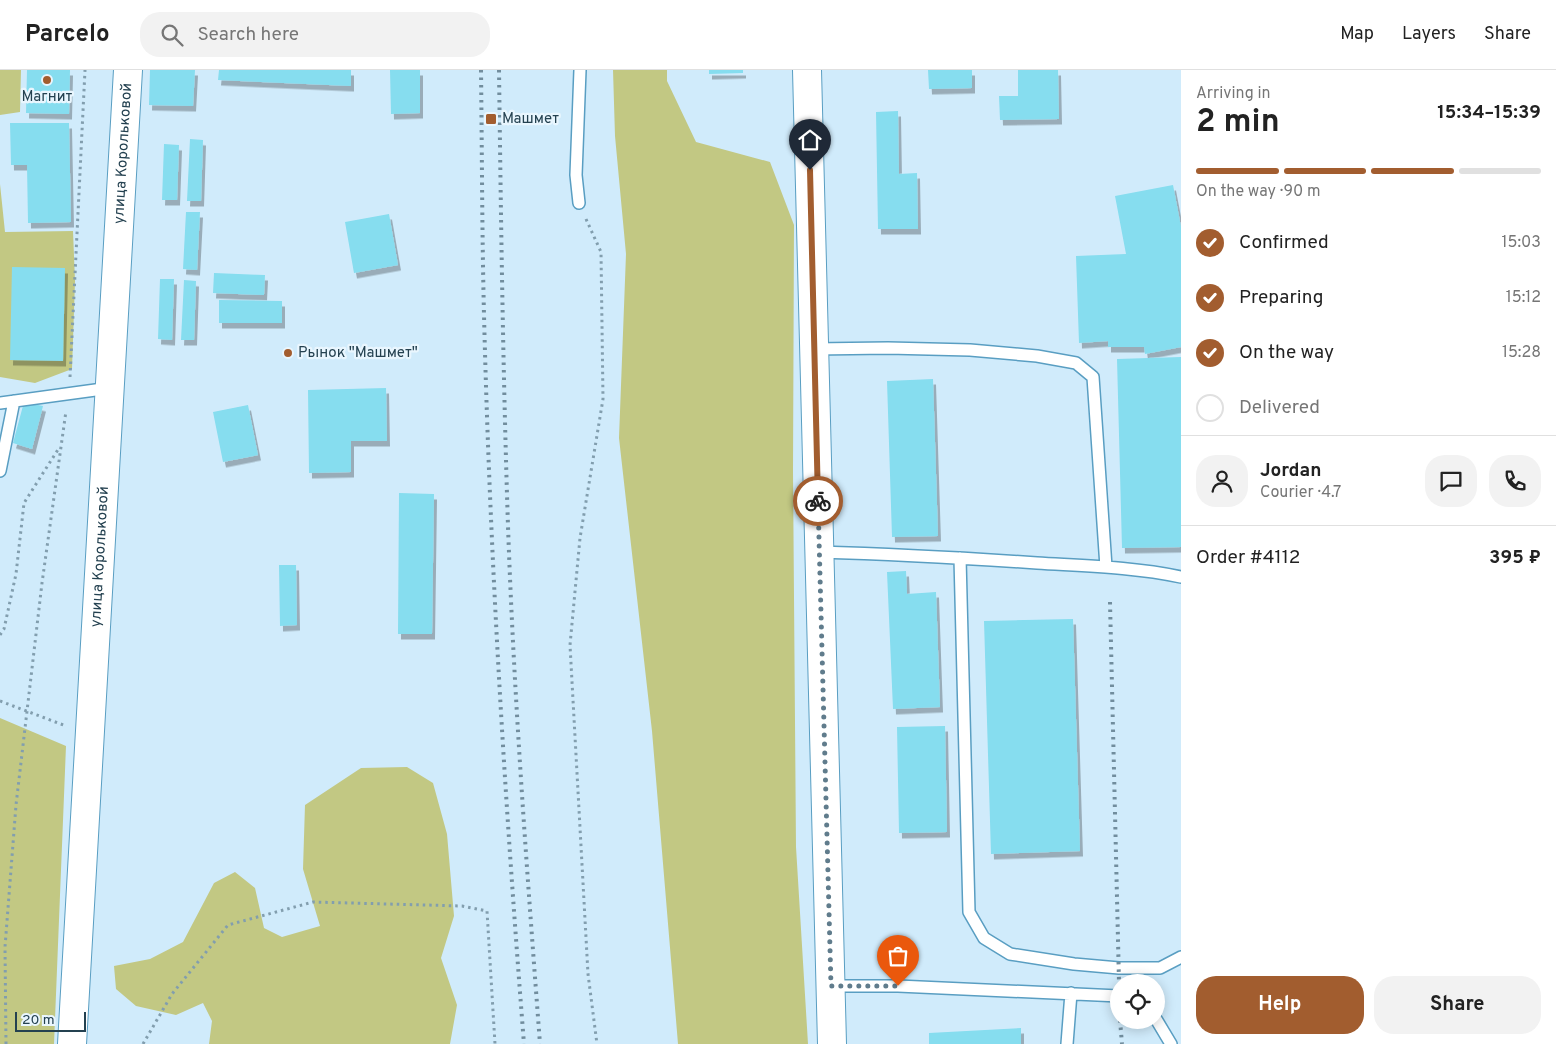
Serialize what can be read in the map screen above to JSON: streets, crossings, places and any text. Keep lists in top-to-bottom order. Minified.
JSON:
{"streets":{"main road":["улица Корольковой"]},"places":{"other":["Магнит","Рынок \"Машмет\""],"transit":["Машмет"]},"scale_bar":"20 m","page":{"header":"Parcelo","search":"Search here","nav":["Map","Layers","Share"],"heading":["2 min","Arriving in","15:34–15:39"],"panel":["Jordan","Courier · 4.7","Order #4112","395 ₽"],"bar":"On the way · 90 m","list":[["Confirmed","15:03"],["Preparing","15:12"],["On the way","15:28"],"Delivered"],"buttons":["Help","Share"],"scale":"20 m"}}
